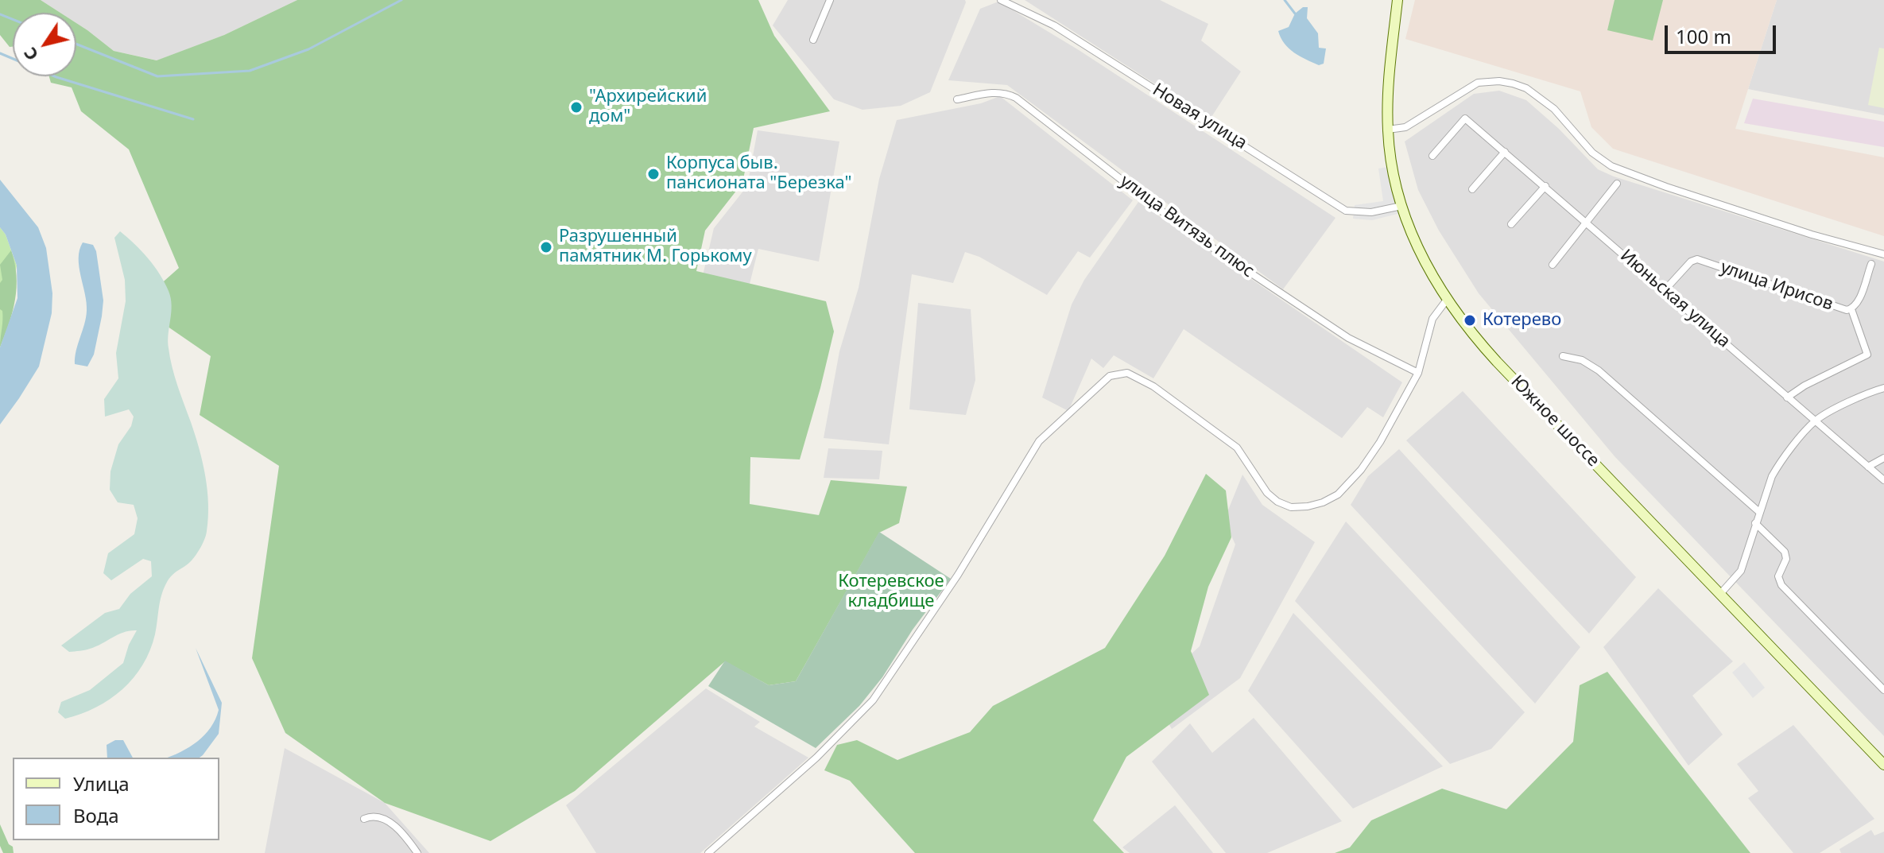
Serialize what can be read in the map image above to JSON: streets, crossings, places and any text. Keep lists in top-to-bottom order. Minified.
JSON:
{"streets":{"main road":["Южное шоссе"],"street":["Новая улица","улица Витязь плюс","улица Ирисов","Июньская улица"]},"crossings":[["Новая улица","Южное шоссе"],["улица Ирисов","Июньская улица"]],"parks":["Котеревское кладбище"],"places":["\"Архирейский дом\"","Корпуса быв. пансионата \"Березка\"","Разрушенный памятник М. Горькому","Котерево"],"legend":["Улица","Вода"],"scale_bar":"100 m","north":"bottom left"}
